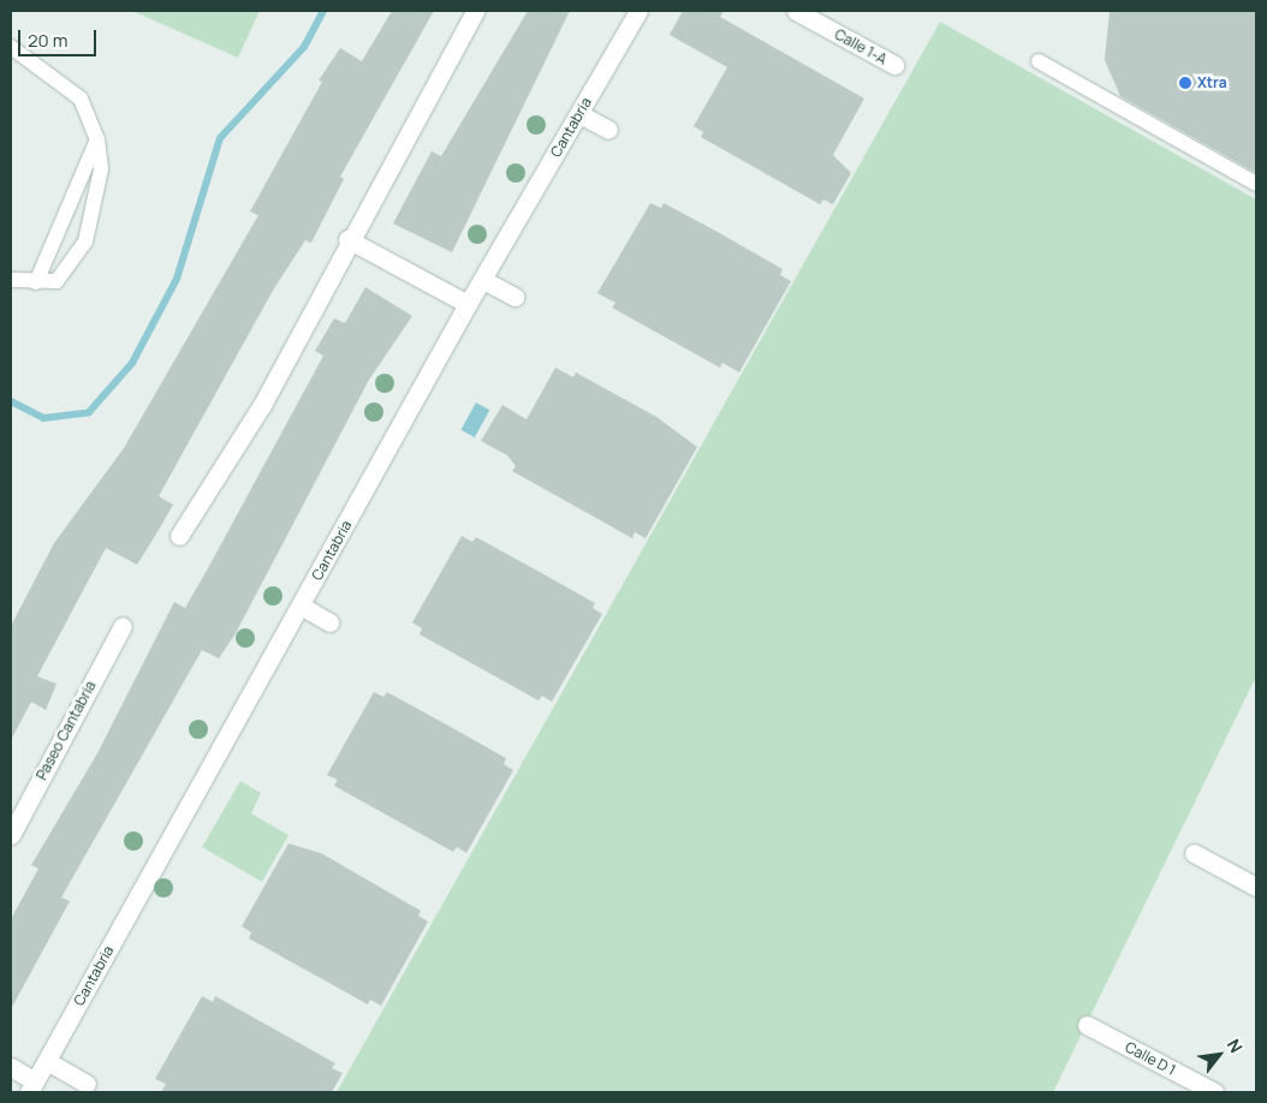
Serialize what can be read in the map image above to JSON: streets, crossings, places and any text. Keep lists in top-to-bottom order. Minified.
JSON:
{"streets":{"street":["Calle 1-A","Cantabria","Paseo Cantabria","Calle D 1"]},"places":["Xtra"],"scale_bar":"20 m","north":"top right"}
